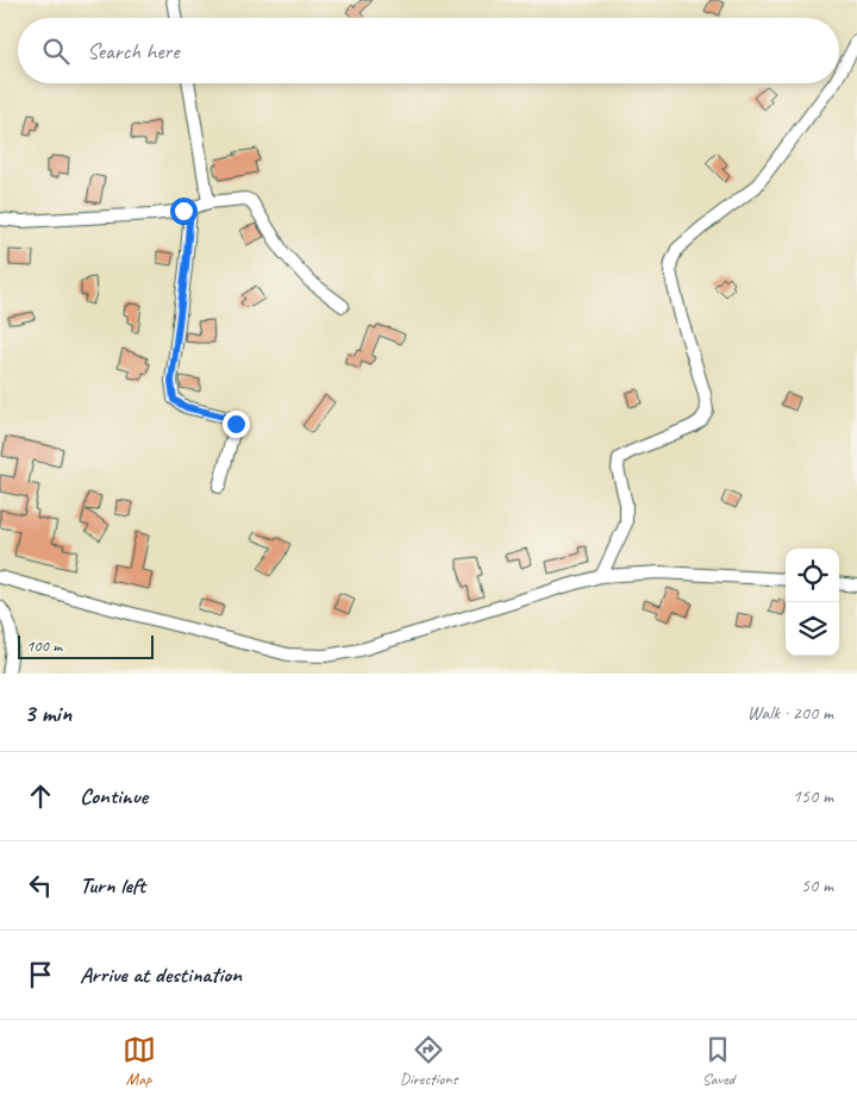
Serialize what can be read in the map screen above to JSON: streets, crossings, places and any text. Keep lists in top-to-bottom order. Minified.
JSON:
{"scale_bar":"100 m","page":{"search":"Search here","scale":"100 m","heading":["3 min","Walk · 200 m"],"list":[["Continue","150 m"],["Turn left","50 m"],"Arrive at destination"],"nav":["Map","Directions","Saved"]}}
